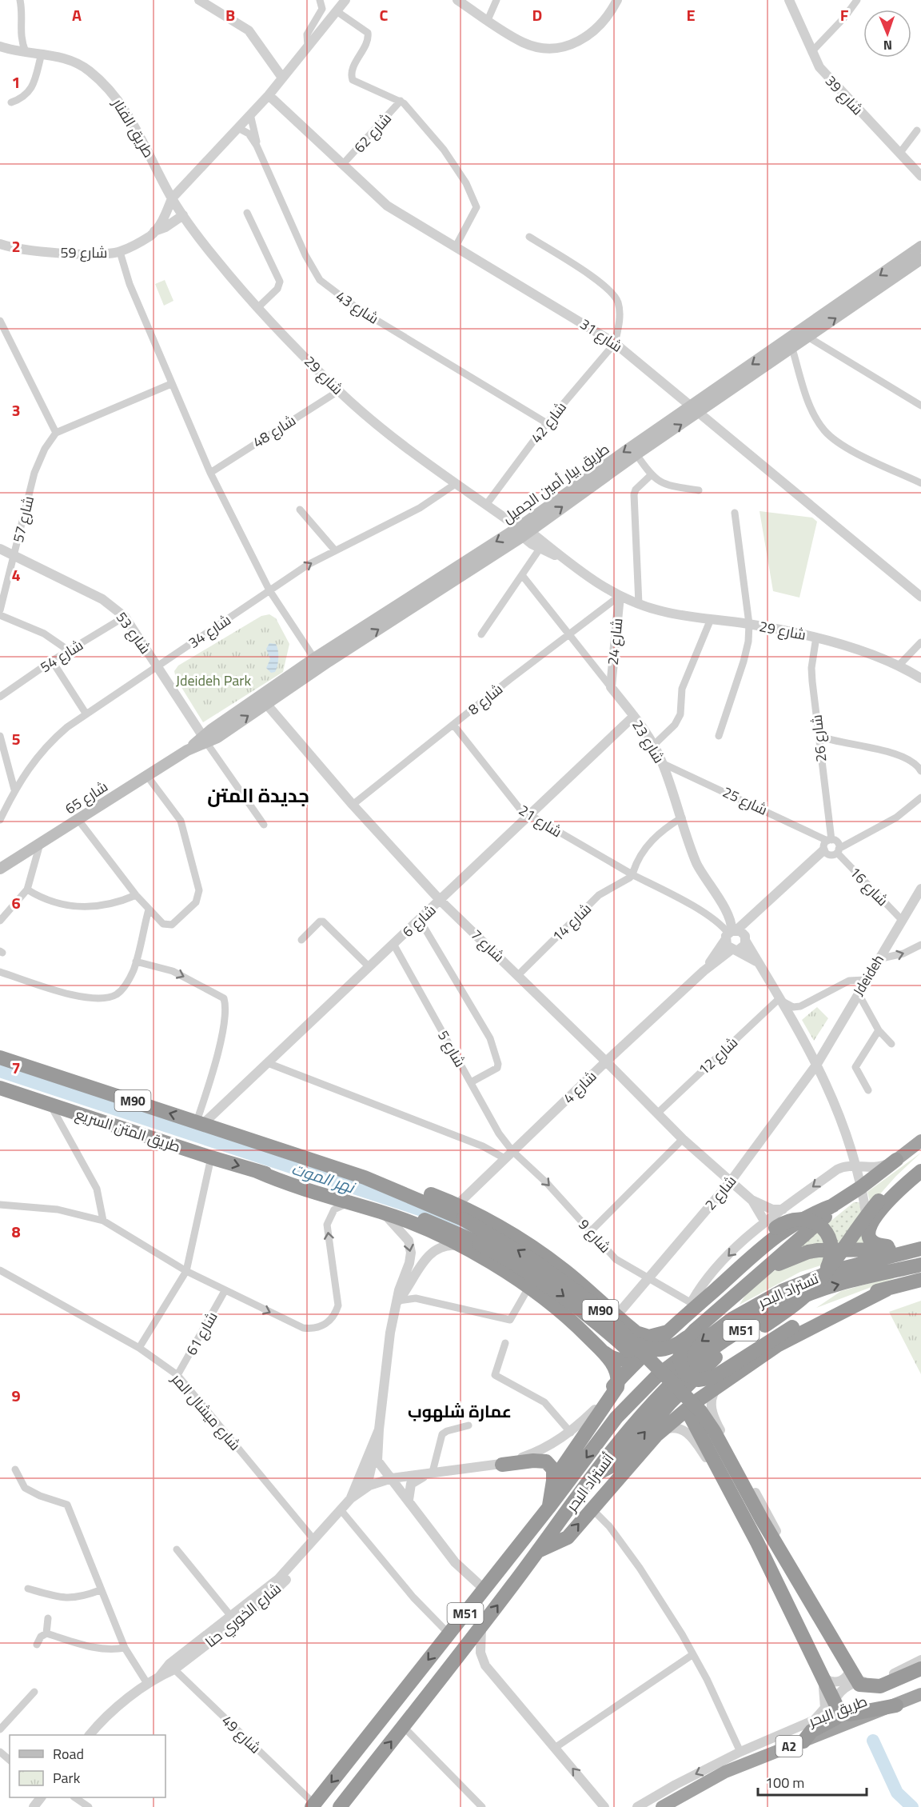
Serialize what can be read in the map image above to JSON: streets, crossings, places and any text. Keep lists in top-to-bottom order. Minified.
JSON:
{"streets":{"highway":["M90","طريق المتن السريع","تستراد البحر","M51","أتستراد البحر","طريق البحر","A2"],"main road":["طريق بيار أمين الجميل","شارع 65"],"street":["شارع 39","طريق الفنار","شارع 62","شارع 59","شارع 43","شارع 31","شارع 29","شارع 42","شارع 48","شارع 57","شارع 34","شارع 53","شارع 24","شارع 54","شارع 8","شارع 26","شارع 23","شارع 25","شارع 21","شارع 16","شارع 6","شارع 14","شارع 7","Jdeideh","شارع 5","شارع 12","شارع 4","شارع 2","شارع 9","شارع 61","شارع ميشال المر","شارع الخوري حنا","شارع 49"]},"crossings":[["طريق الفنار","شارع 59"],["طريق الفنار","شارع 29"],["شارع 62","شارع 31"],["شارع 59","شارع 43"],["شارع 59","شارع 31"],["شارع 59","شارع 29"],["شارع 43","شارع 42"],["شارع 31","شارع 42"],["شارع 31","طريق بيار أمين الجميل"],["شارع 29","شارع 42"],["شارع 29","شارع 48"],["شارع 29","طريق بيار أمين الجميل"],["شارع 29","شارع 34"],["شارع 29","شارع 24"],["شارع 29","شارع 8"],["شارع 29","شارع 26"],["طريق بيار أمين الجميل","شارع 53"],["طريق بيار أمين الجميل","شارع 65"],["طريق بيار أمين الجميل","شارع 7"],["شارع 57","شارع 53"],["شارع 34","شارع 53"],["شارع 53","شارع 54"],["شارع 53","شارع 65"],["شارع 24","شارع 8"],["شارع 24","شارع 23"],["شارع 8","شارع 23"],["شارع 8","شارع 21"],["شارع 8","شارع 7"],["شارع 26","شارع 25"],["شارع 26","شارع 16"],["شارع 26","شارع 4"],["شارع 23","شارع 25"],["شارع 23","شارع 21"],["شارع 23","شارع 6"],["شارع 23","شارع 4"],["شارع 25","شارع 16"],["شارع 25","شارع 4"],["شارع 21","شارع 6"],["شارع 21","شارع 14"],["شارع 21","شارع 4"],["شارع 16","Jdeideh"],["شارع 16","شارع 4"],["شارع 6","شارع 7"],["شارع 6","شارع 5"],["شارع 6","M90"],["شارع 14","شارع 7"],["شارع 7","شارع 12"],["شارع 7","شارع 4"],["شارع 7","شارع 2"],["Jdeideh","شارع 2"],["شارع 5","شارع 4"],["شارع 5","شارع 9"],["شارع 4","شارع 9"],["M90","طريق المتن السريع"],["شارع 2","شارع 9"],["تستراد البحر","أتستراد البحر"],["شارع 61","شارع ميشال المر"],["شارع ميشال المر","شارع الخوري حنا"],["أتستراد البحر","شارع 49"],["شارع الخوري حنا","شارع 49"]],"one_way":["شارع 9"],"districts":["جديدة المتن","عمارة شلهوب"],"water":["نهر الموت"],"parks":["Jdeideh Park"],"legend":["Road","Park"],"scale_bar":"100 m","north":"bottom","grid":{"columns":["A","B","C","D","E","F"],"rows":["1","2","3","4","5","6","7","8","9"]}}
